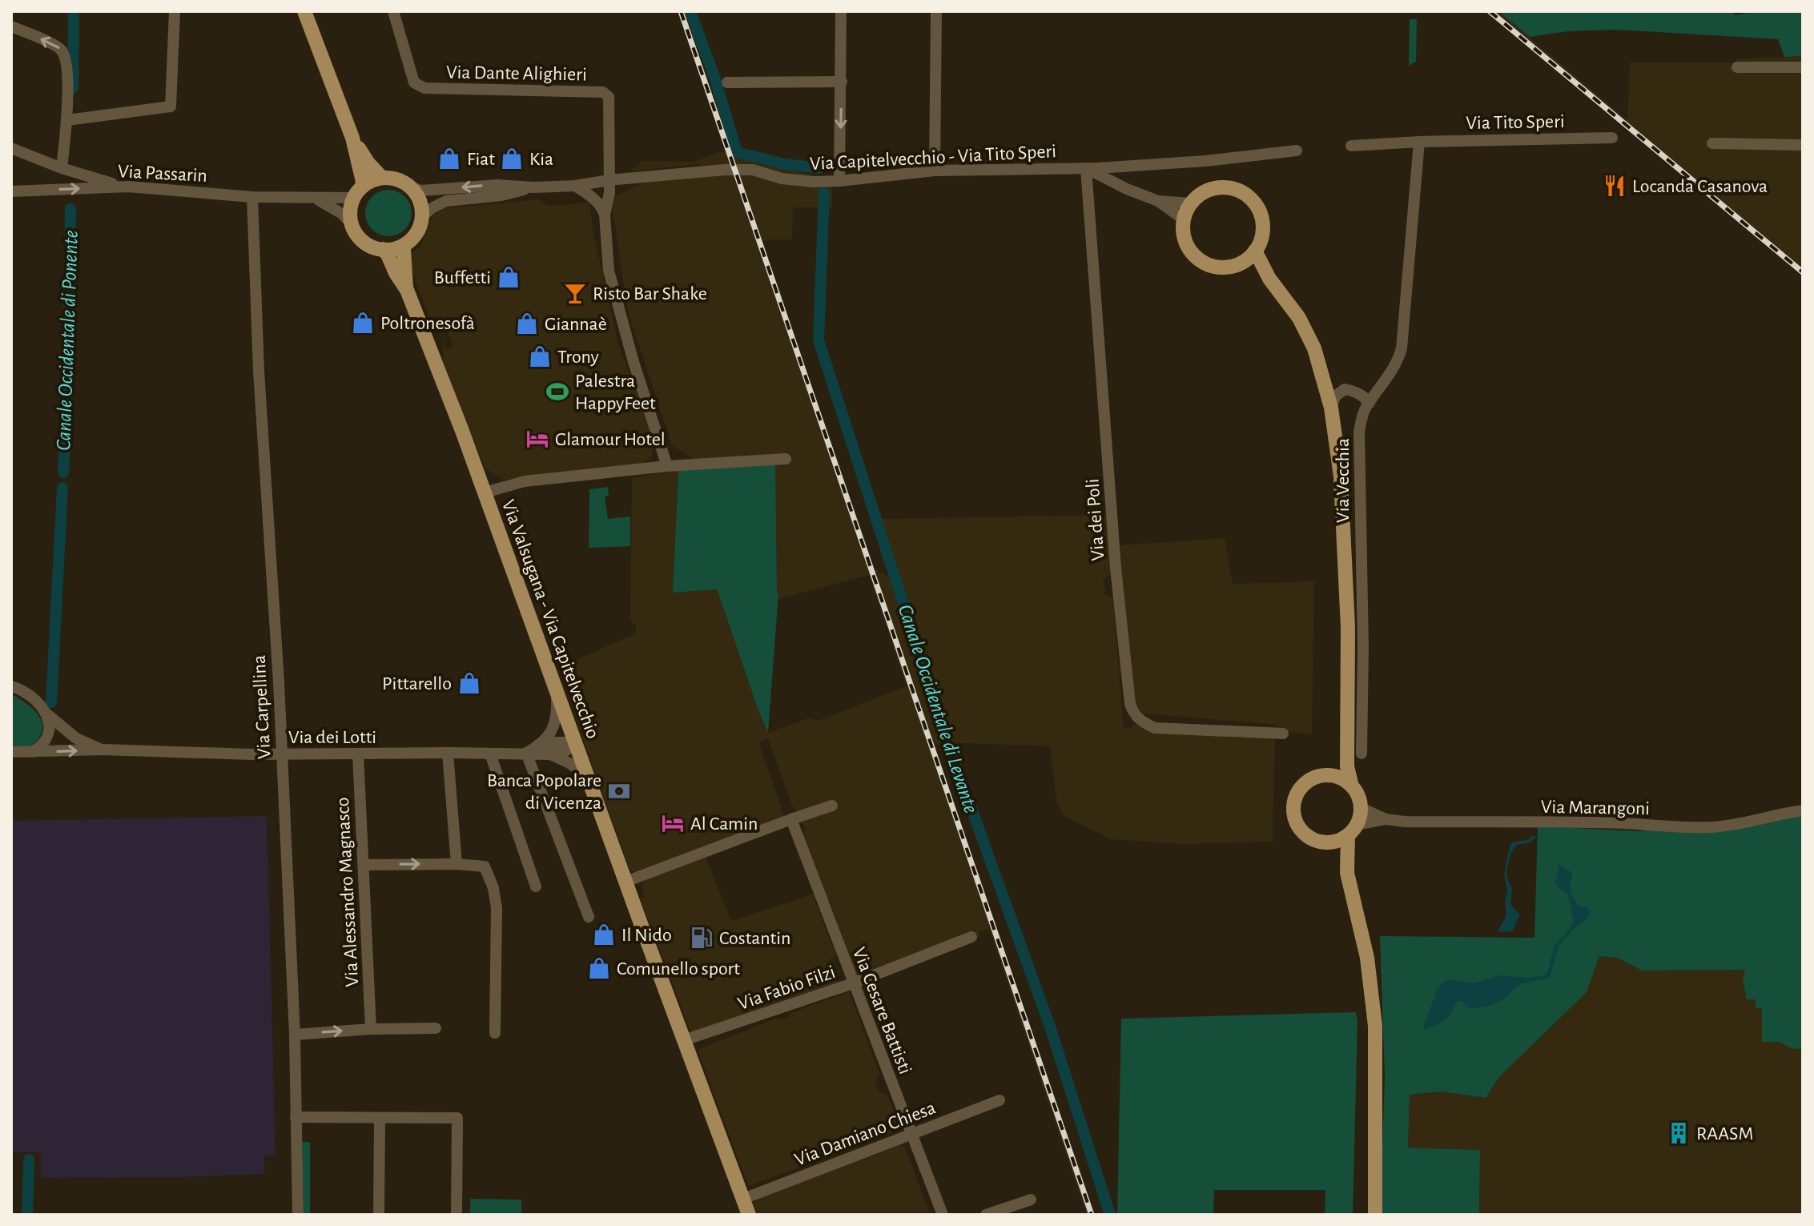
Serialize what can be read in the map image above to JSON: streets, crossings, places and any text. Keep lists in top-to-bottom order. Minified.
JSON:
{"streets":{"main road":["Via Valsugana - Via Capitelvecchio"],"street":["Via Dante Alighieri","Via Tito Speri","Via Capitelvecchio - Via Tito Speri","Via Passarin","Via Vecchia","Via dei Poli","Via Carpellina","Via dei Lotti","Via Marangoni","Via Alessandro Magnasco","Via Fabio Filzi","Via Cesare Battisti","Via Damiano Chiesa"]},"crossings":[["Via Dante Alighieri","Via Capitelvecchio - Via Tito Speri"],["Via Tito Speri","Via Vecchia"],["Via Capitelvecchio - Via Tito Speri","Via dei Poli"],["Via Passarin","Via Carpellina"],["Via Valsugana - Via Capitelvecchio","Via dei Lotti"],["Via Valsugana - Via Capitelvecchio","Via Fabio Filzi"],["Via Valsugana - Via Capitelvecchio","Via Damiano Chiesa"],["Via Carpellina","Via dei Lotti"],["Via dei Lotti","Via Alessandro Magnasco"],["Via Fabio Filzi","Via Cesare Battisti"],["Via Cesare Battisti","Via Damiano Chiesa"]],"water":["Canale Occidentale di Ponente","Canale Occidentale di Levante"],"places":{"shop":["Fiat","Kia","Buffetti","Poltronesofà","Giannaè","Trony","Pittarello","Il Nido","Comunello sport"],"restaurant":["Locanda Casanova"],"bar":["Risto Bar Shake"],"sports":["Palestra HappyFeet"],"hotel":["Glamour Hotel","Al Camin"],"bank":["Banca Popolare di Vicenza"],"fuel station":["Costantin"],"building":["RAASM"]}}
